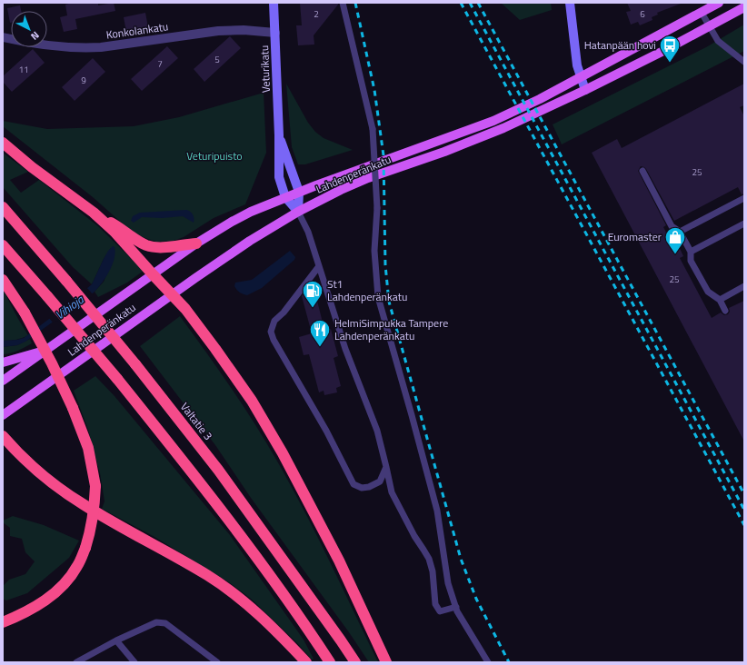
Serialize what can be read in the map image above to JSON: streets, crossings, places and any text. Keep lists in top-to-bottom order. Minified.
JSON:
{"streets":{"highway":["Valtatie 3"],"main road":["Lahdenperänkatu"],"street":["Konkolankatu","Veturikatu"]},"crossings":[["Konkolankatu","Veturikatu"],["Veturikatu","Lahdenperänkatu"]],"water":["Vihioja"],"parks":["Veturipuisto"],"places":{"bus stop":["Hatanpään hovi"],"shop":["Euromaster"],"fuel station":["St1 Lahdenperänkatu"],"restaurant":["HelmiSimpukka Tampere Lahdenperänkatu"]},"house_numbers":["2","6","5","7","11","9","25","25"],"north":"bottom right"}
